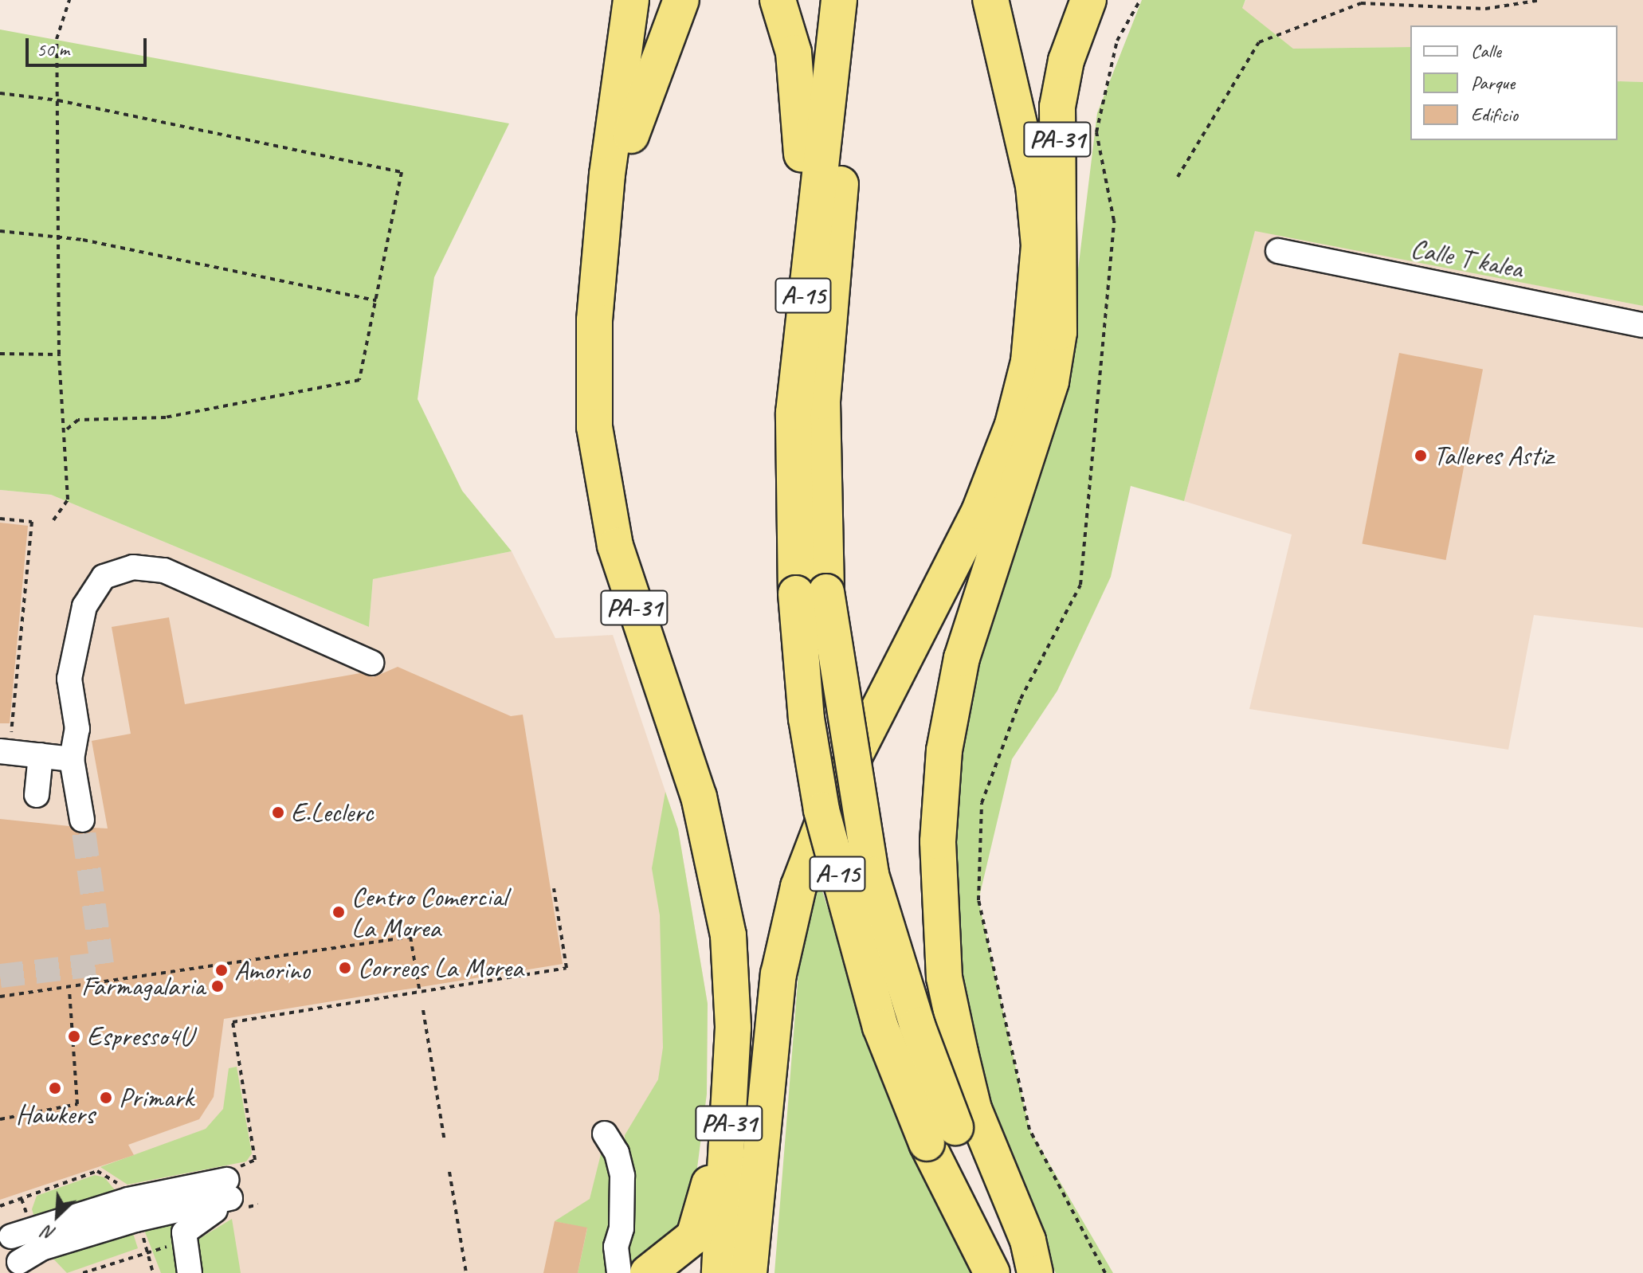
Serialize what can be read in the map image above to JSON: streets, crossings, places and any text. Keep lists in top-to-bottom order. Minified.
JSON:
{"streets":{"highway":["PA-31","A-15"],"street":["Calle T kalea"]},"places":["Talleres Astiz","E.Leclerc","Centro Comercial La Morea","Correos La Morea","Amorino","Farmagalaria","Espresso4U","Hawkers","Primark"],"legend":["Calle","Parque","Edificio"],"scale_bar":"50 m","north":"bottom left"}
